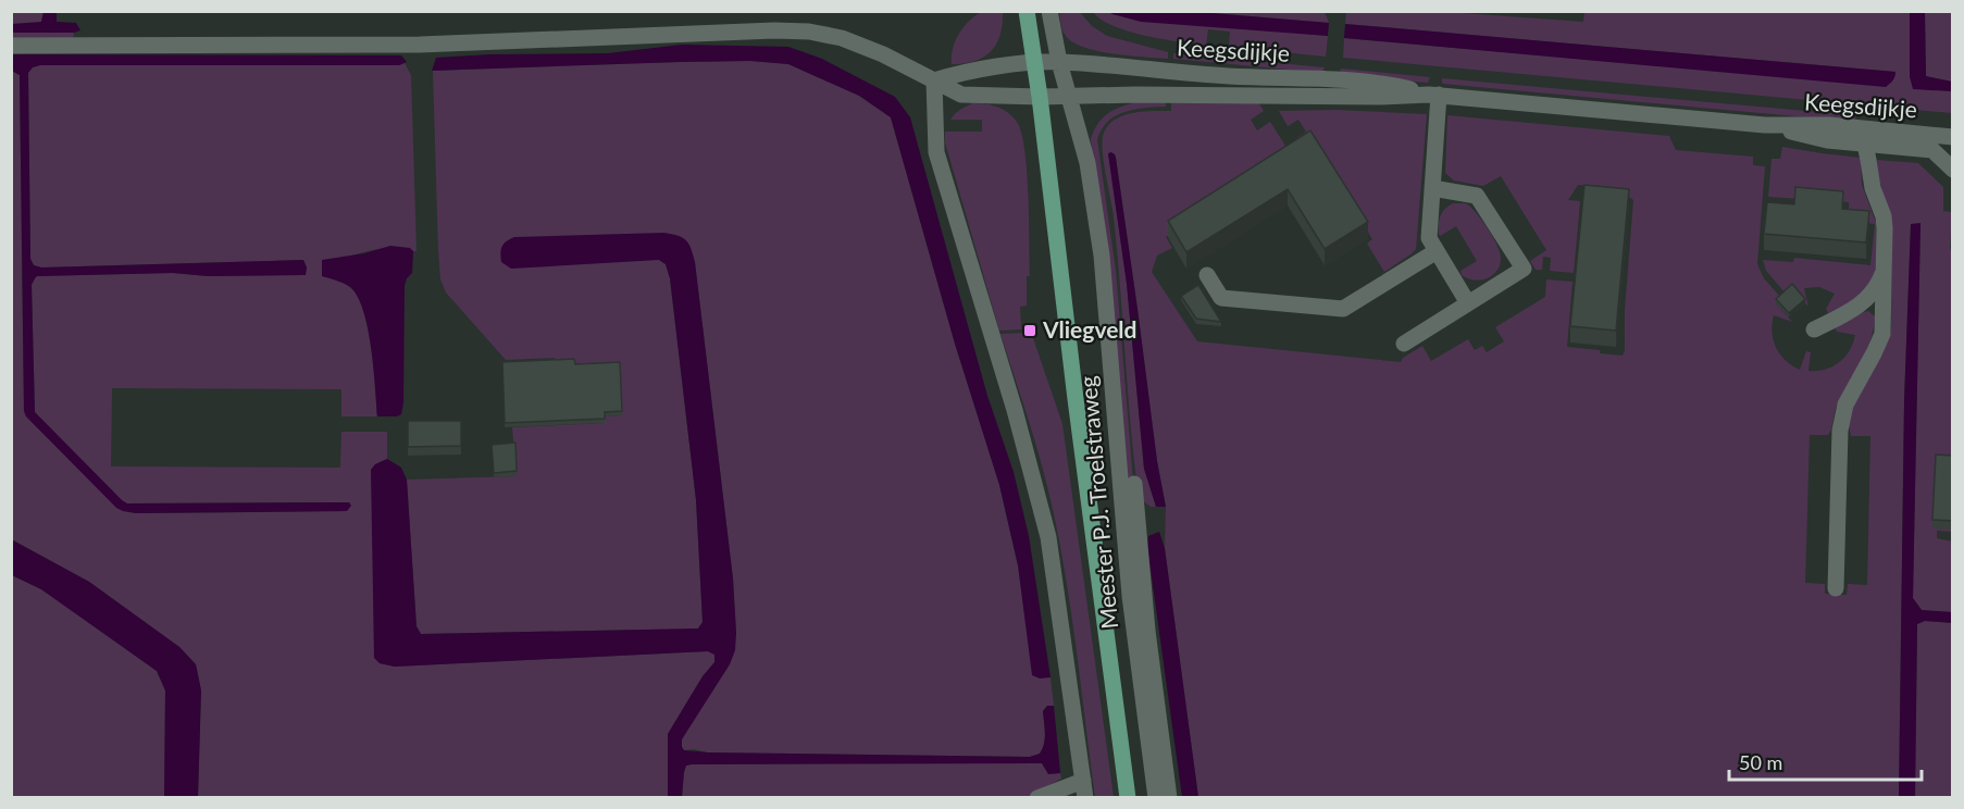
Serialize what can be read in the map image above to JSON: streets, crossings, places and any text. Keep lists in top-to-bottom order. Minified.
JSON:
{"streets":{"main road":["Meester P.J. Troelstraweg"],"street":["Keegsdijkje"]},"crossings":[["Keegsdijkje","Meester P.J. Troelstraweg"]],"places":{"transit":["Vliegveld"]},"scale_bar":"50 m"}
